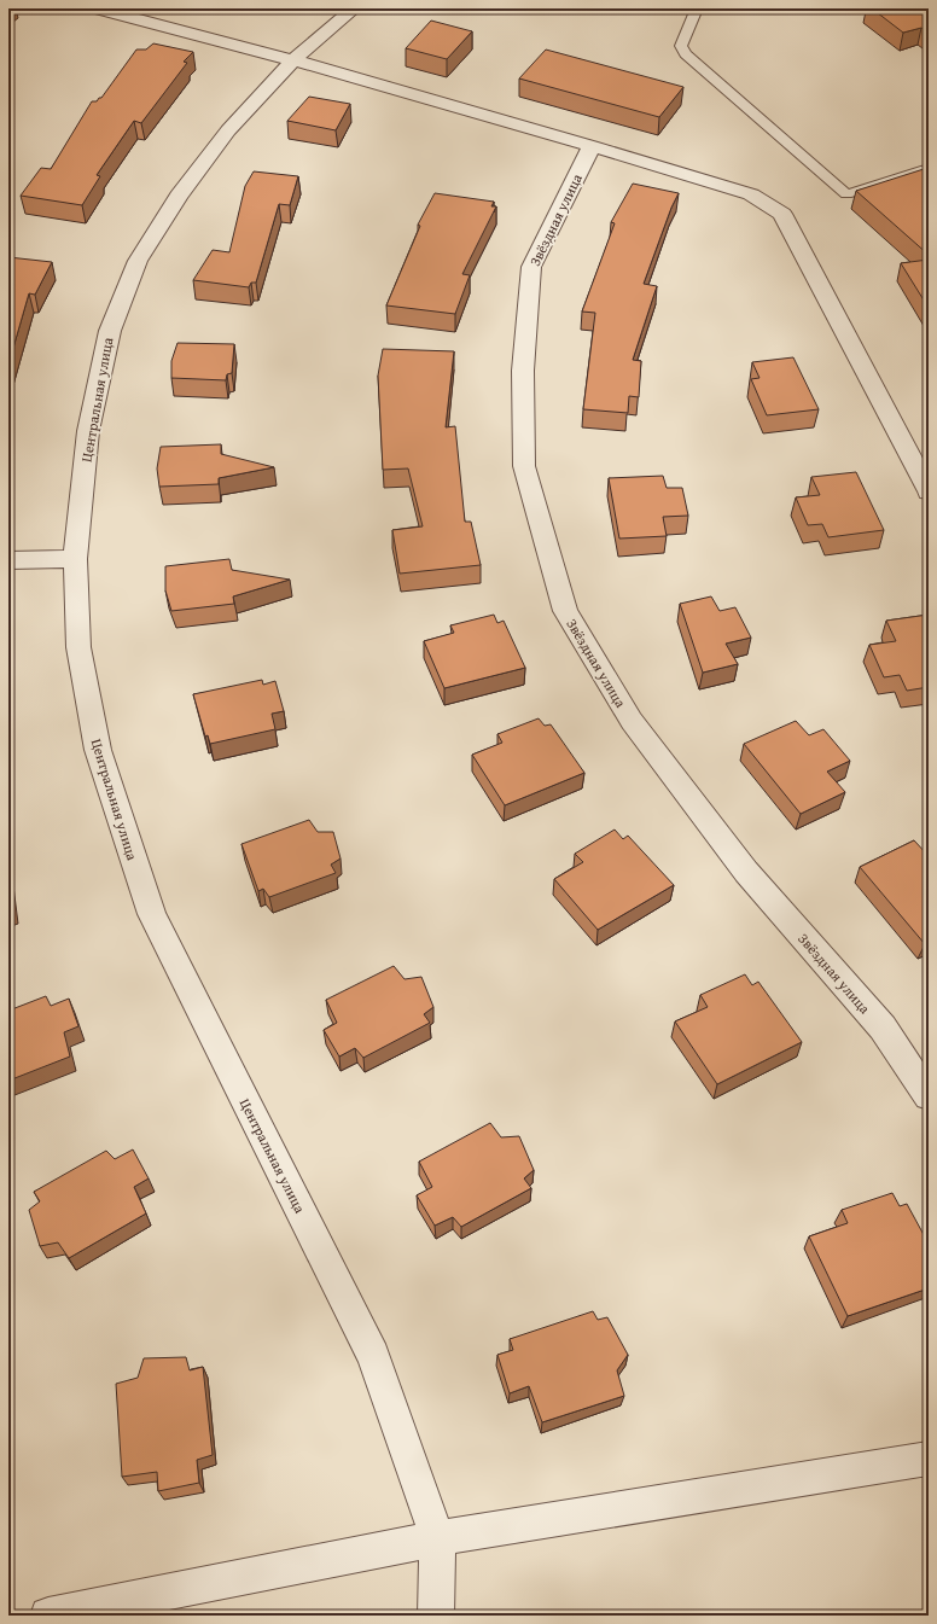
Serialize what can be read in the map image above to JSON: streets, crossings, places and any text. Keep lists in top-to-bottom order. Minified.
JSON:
{"streets":{"street":["Звёздная улица","Центральная улица"]}}
